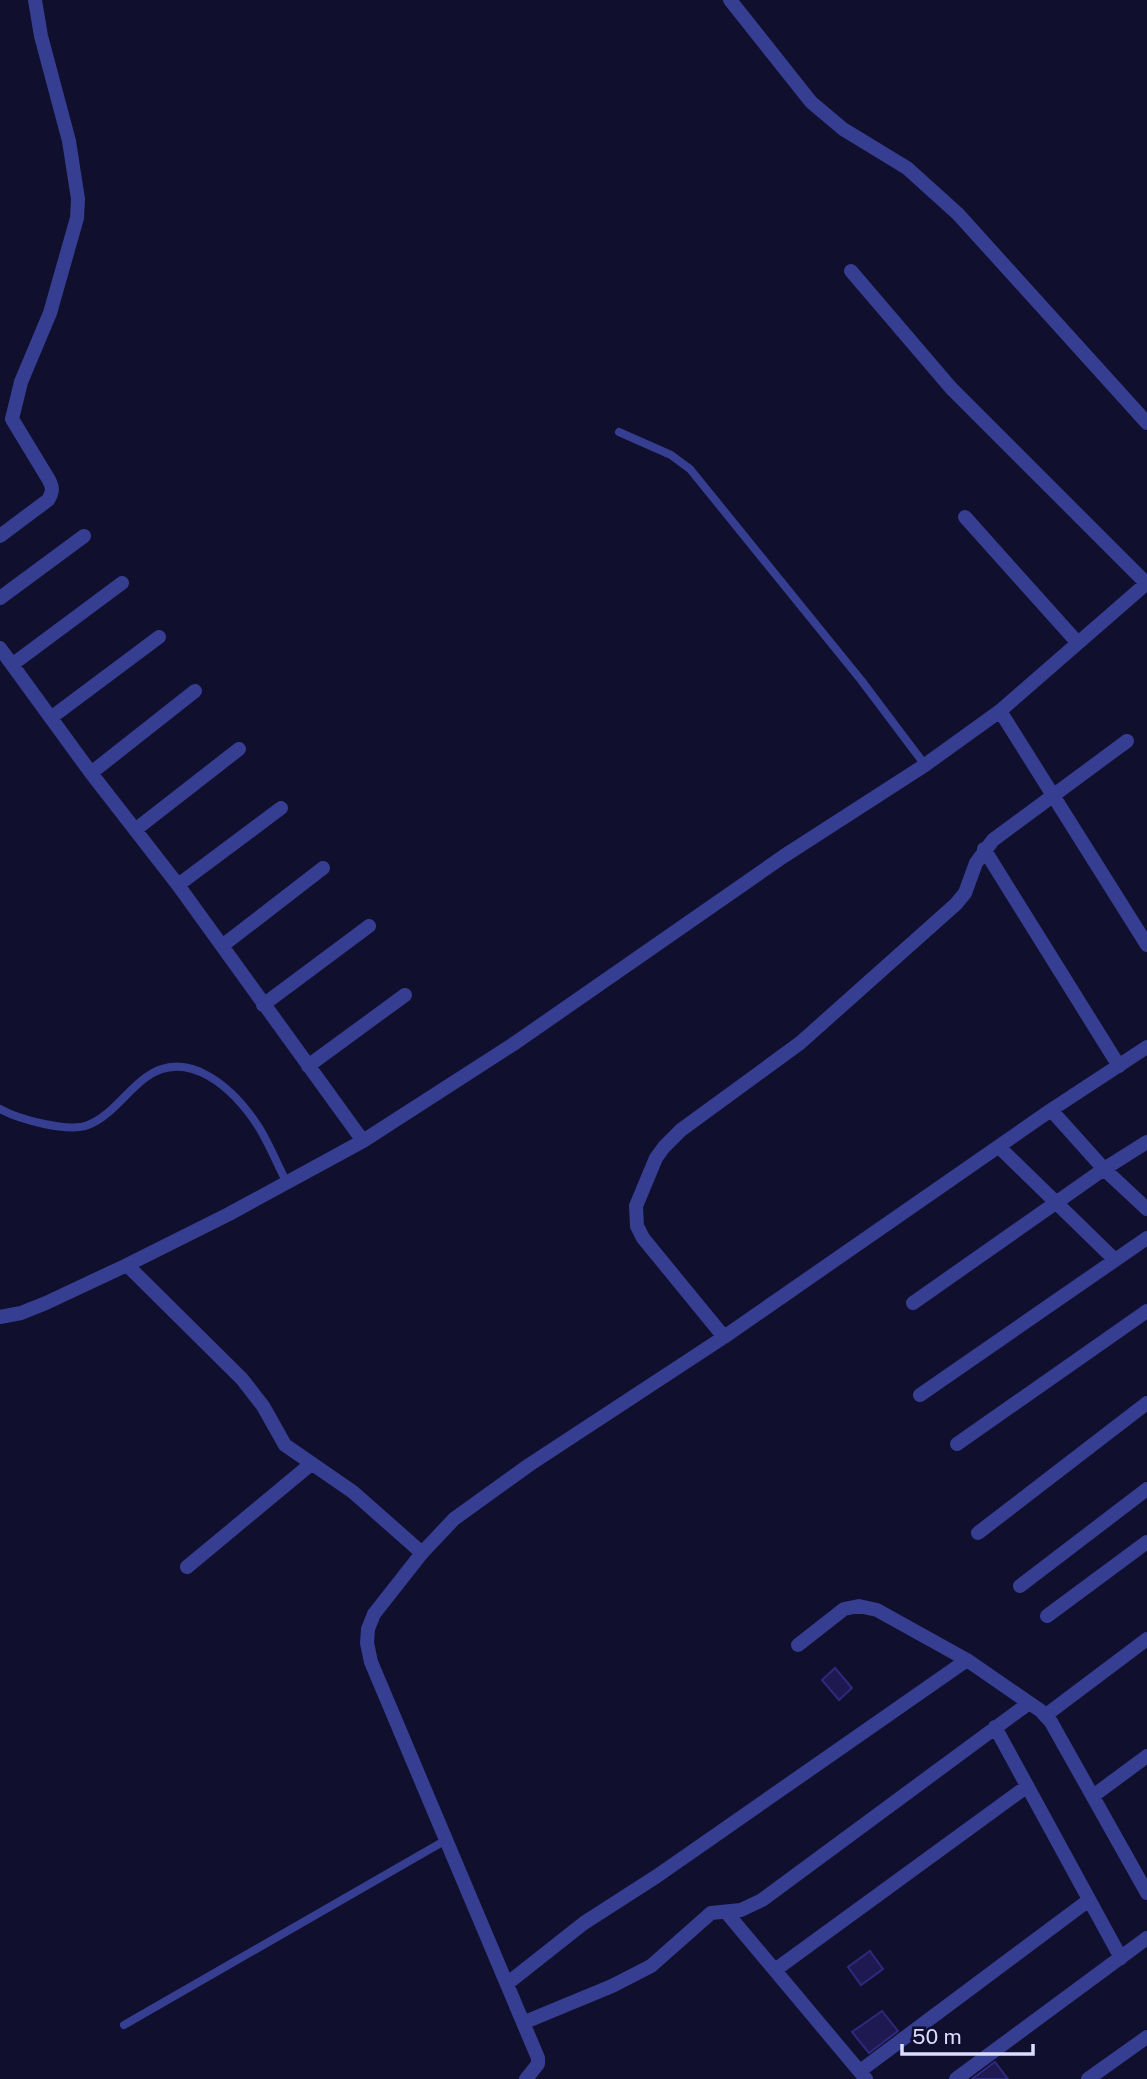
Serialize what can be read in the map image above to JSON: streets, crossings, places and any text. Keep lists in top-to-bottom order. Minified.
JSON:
{"scale_bar":"50 m"}
